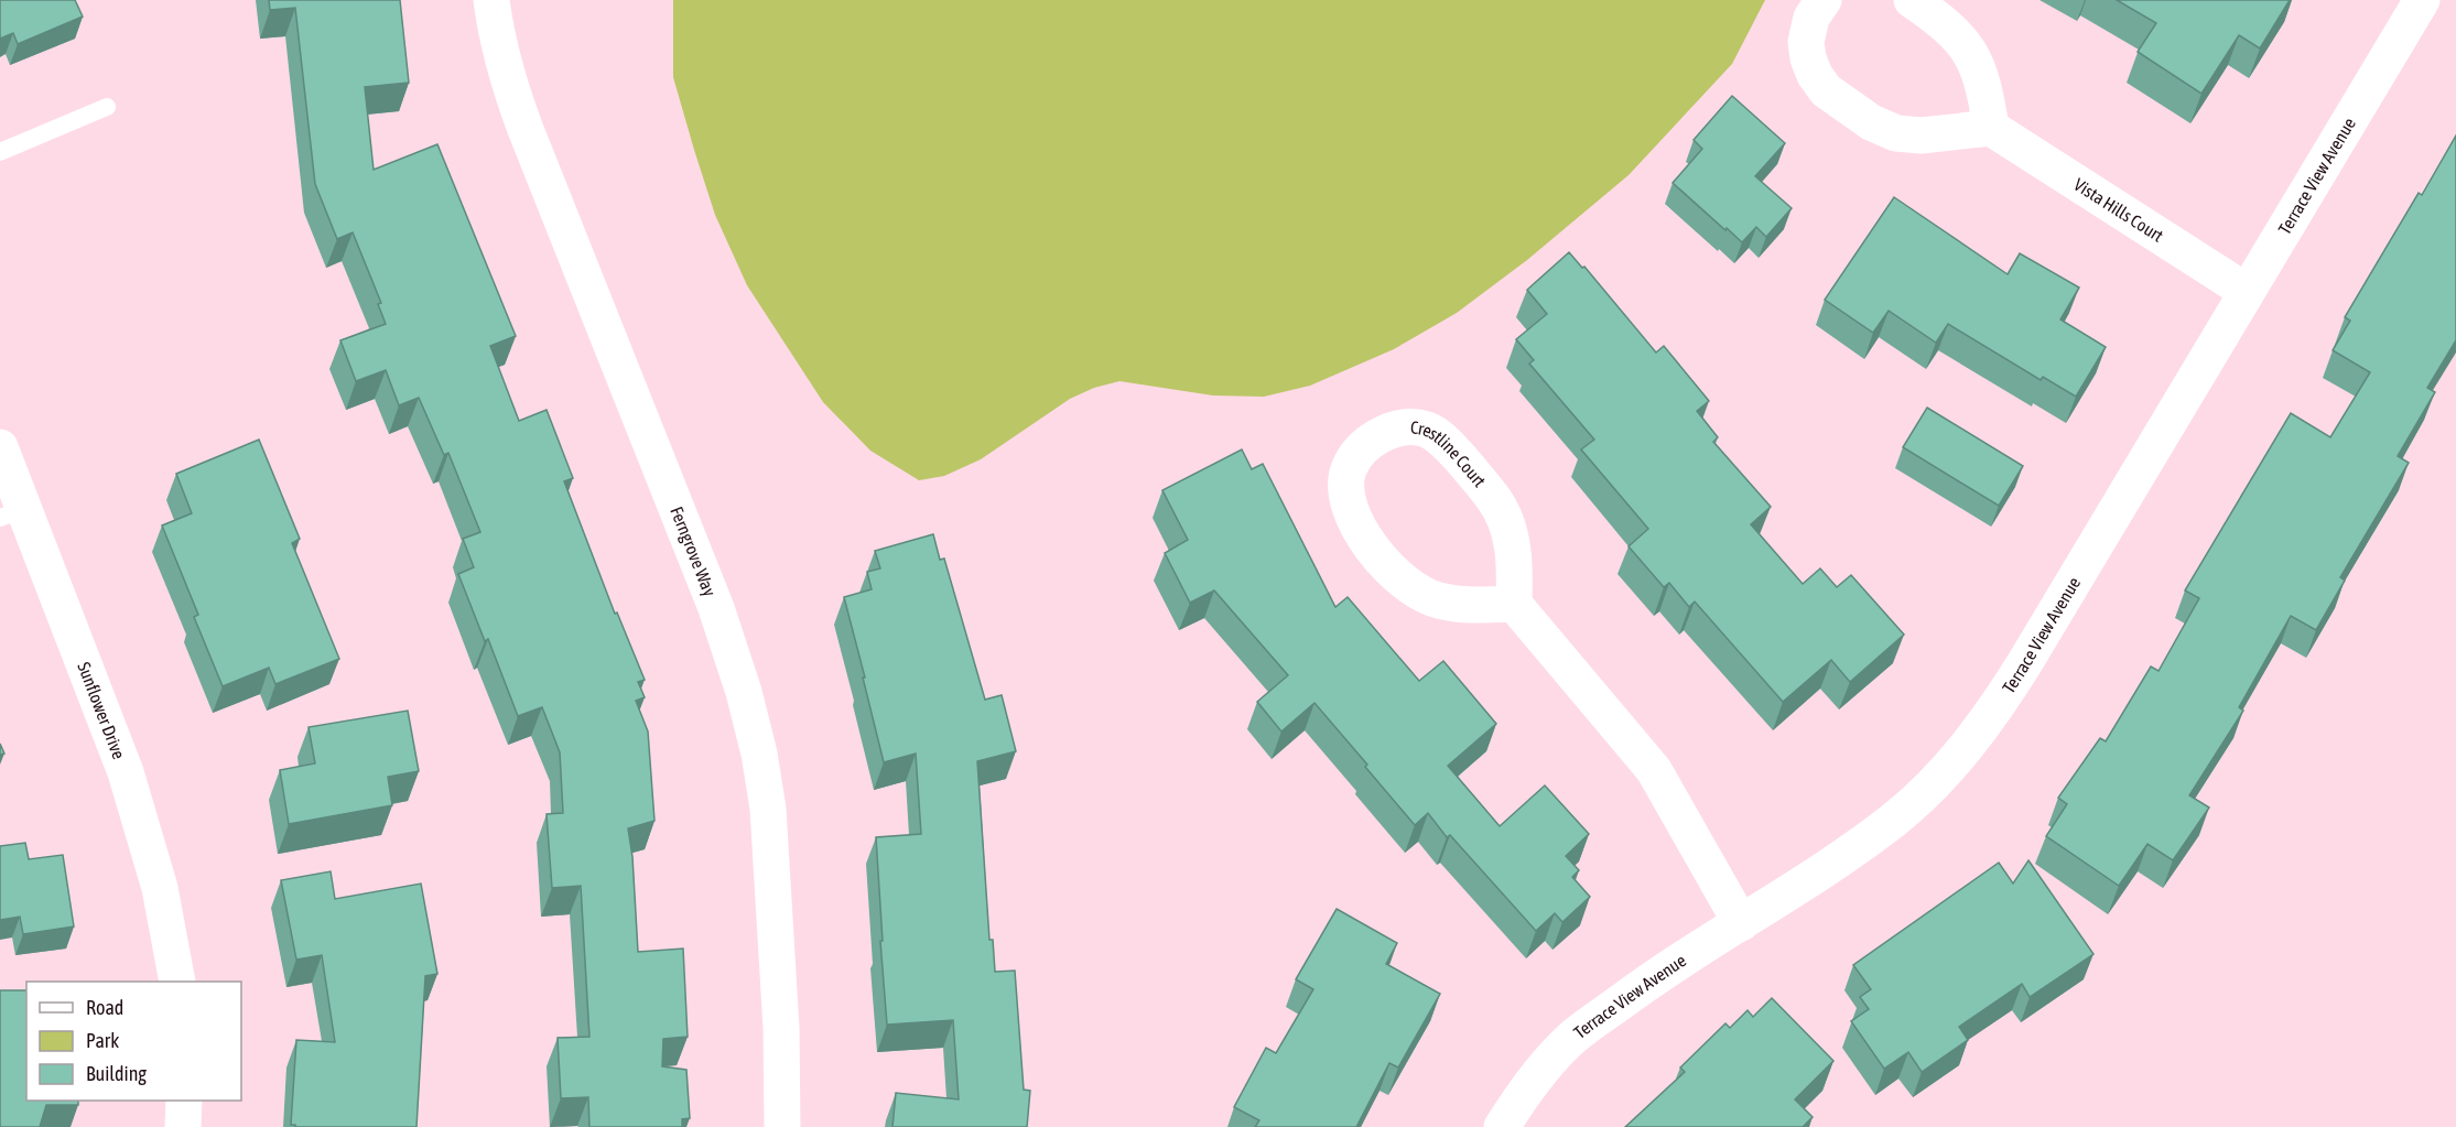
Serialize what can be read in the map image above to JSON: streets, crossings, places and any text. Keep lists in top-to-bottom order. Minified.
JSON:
{"streets":{"street":["Terrace View Avenue","Vista Hills Court","Crestline Court","Ferngrove Way","Sunflower Drive"]},"crossings":[["Terrace View Avenue","Vista Hills Court"]],"legend":["Road","Park","Building"]}
